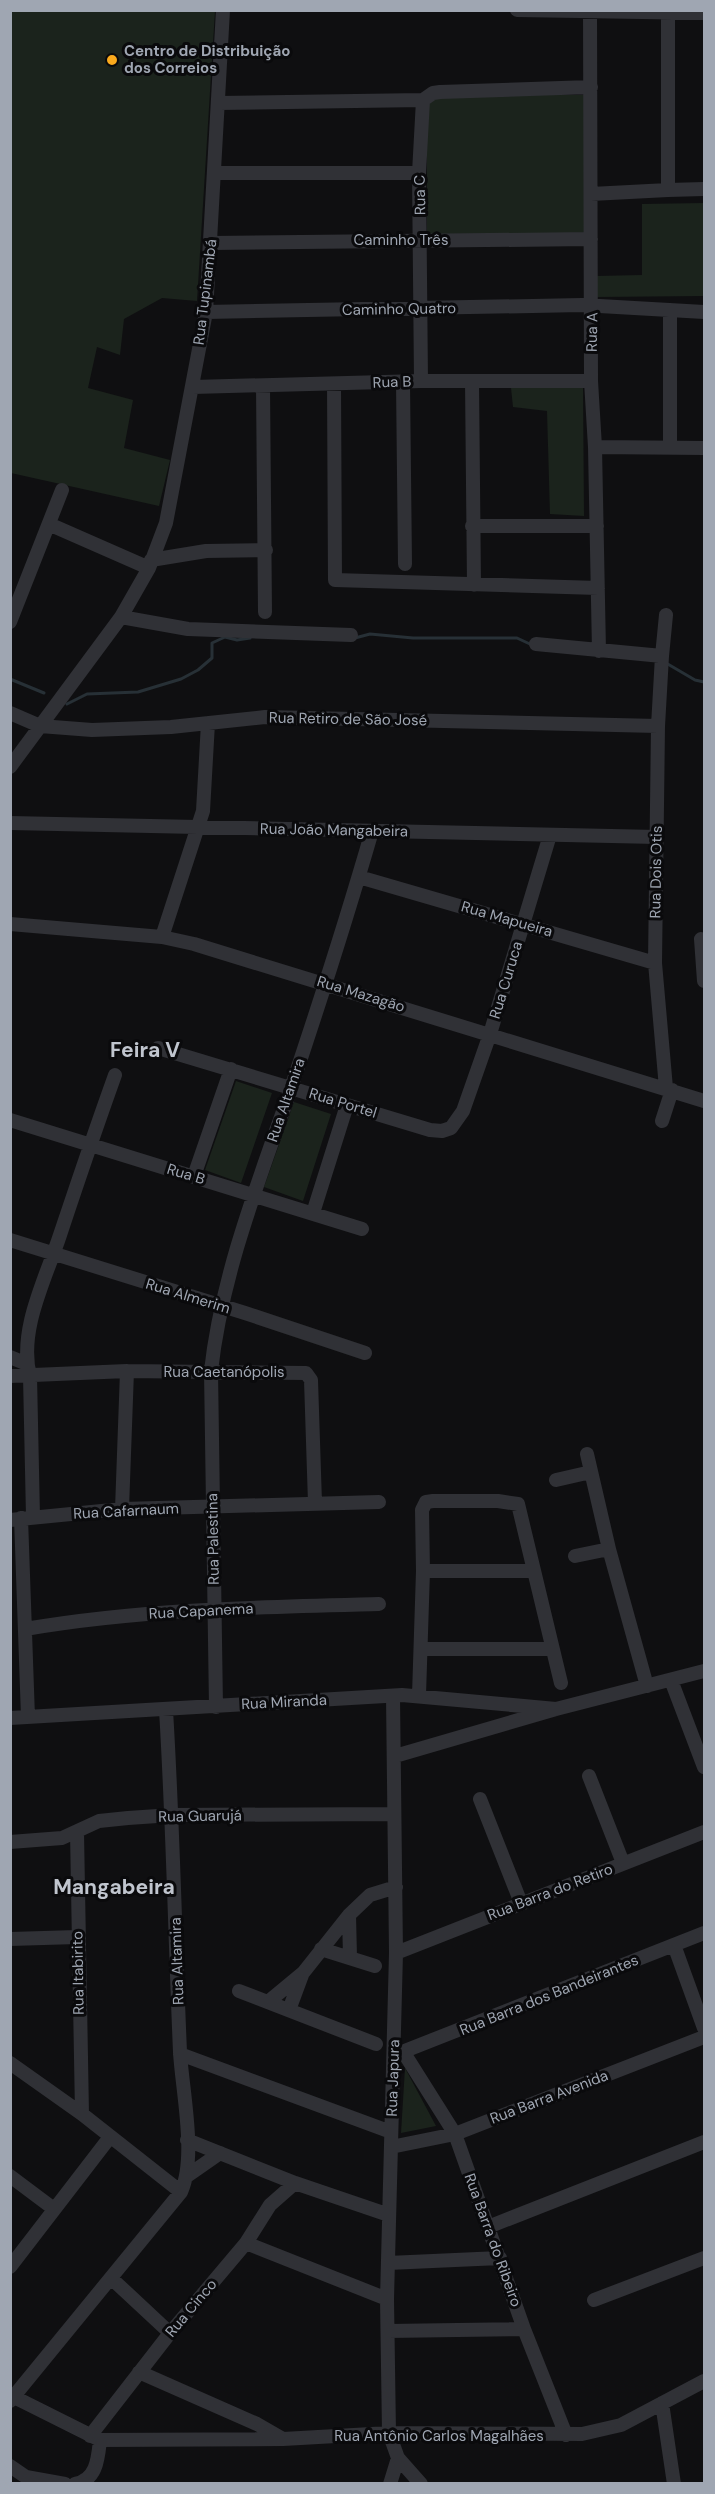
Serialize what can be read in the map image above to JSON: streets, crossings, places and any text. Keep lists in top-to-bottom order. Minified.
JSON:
{"streets":{"street":["Rua C","Caminho Três","Rua Tupinambá","Caminho Quatro","Rua A","Rua B","Rua Retiro de São José","Rua João Mangabeira","Rua Dois Otis","Rua Mapueira","Rua Curuca","Rua Mazagão","Rua Altamira","Rua Portel","Rua Almerim","Rua Caetanópolis","Rua Cafarnaum","Rua Palestina","Rua Capanema","Rua Miranda","Rua Guarujá","Rua Barra do Retiro","Rua Itabirito","Rua Barra dos Bandeirantes","Rua Japura","Rua Barra Avenida","Rua Barra do Ribeiro","Rua Cinco","Rua Antônio Carlos Magalhães"]},"crossings":[["Rua C","Caminho Três"],["Rua C","Caminho Quatro"],["Rua C","Rua B"],["Caminho Três","Rua Tupinambá"],["Caminho Três","Rua A"],["Rua Tupinambá","Caminho Quatro"],["Rua Tupinambá","Rua B"],["Rua Tupinambá","Rua Retiro de São José"],["Caminho Quatro","Rua A"],["Rua A","Rua B"],["Rua B","Rua Altamira"],["Rua Retiro de São José","Rua Dois Otis"],["Rua João Mangabeira","Rua Dois Otis"],["Rua João Mangabeira","Rua Curuca"],["Rua João Mangabeira","Rua Altamira"],["Rua Dois Otis","Rua Mapueira"],["Rua Dois Otis","Rua Mazagão"],["Rua Mapueira","Rua Curuca"],["Rua Mapueira","Rua Altamira"],["Rua Curuca","Rua Mazagão"],["Rua Curuca","Rua Portel"],["Rua Mazagão","Rua Altamira"],["Rua Altamira","Rua Portel"],["Rua Altamira","Rua Almerim"],["Rua Altamira","Rua Caetanópolis"],["Rua Altamira","Rua Palestina"],["Rua Altamira","Rua Miranda"],["Rua Altamira","Rua Guarujá"],["Rua Caetanópolis","Rua Cafarnaum"],["Rua Caetanópolis","Rua Palestina"],["Rua Cafarnaum","Rua Palestina"],["Rua Palestina","Rua Capanema"],["Rua Palestina","Rua Miranda"],["Rua Miranda","Rua Japura"],["Rua Guarujá","Rua Itabirito"],["Rua Guarujá","Rua Japura"],["Rua Barra do Retiro","Rua Japura"],["Rua Barra dos Bandeirantes","Rua Japura"],["Rua Barra dos Bandeirantes","Rua Barra do Ribeiro"],["Rua Japura","Rua Barra Avenida"],["Rua Japura","Rua Barra do Ribeiro"],["Rua Japura","Rua Antônio Carlos Magalhães"],["Rua Barra Avenida","Rua Barra do Ribeiro"],["Rua Barra do Ribeiro","Rua Antônio Carlos Magalhães"],["Rua Cinco","Rua Antônio Carlos Magalhães"]],"districts":["Feira V","Mangabeira"],"places":["Centro de Distribuição dos Correios"]}
